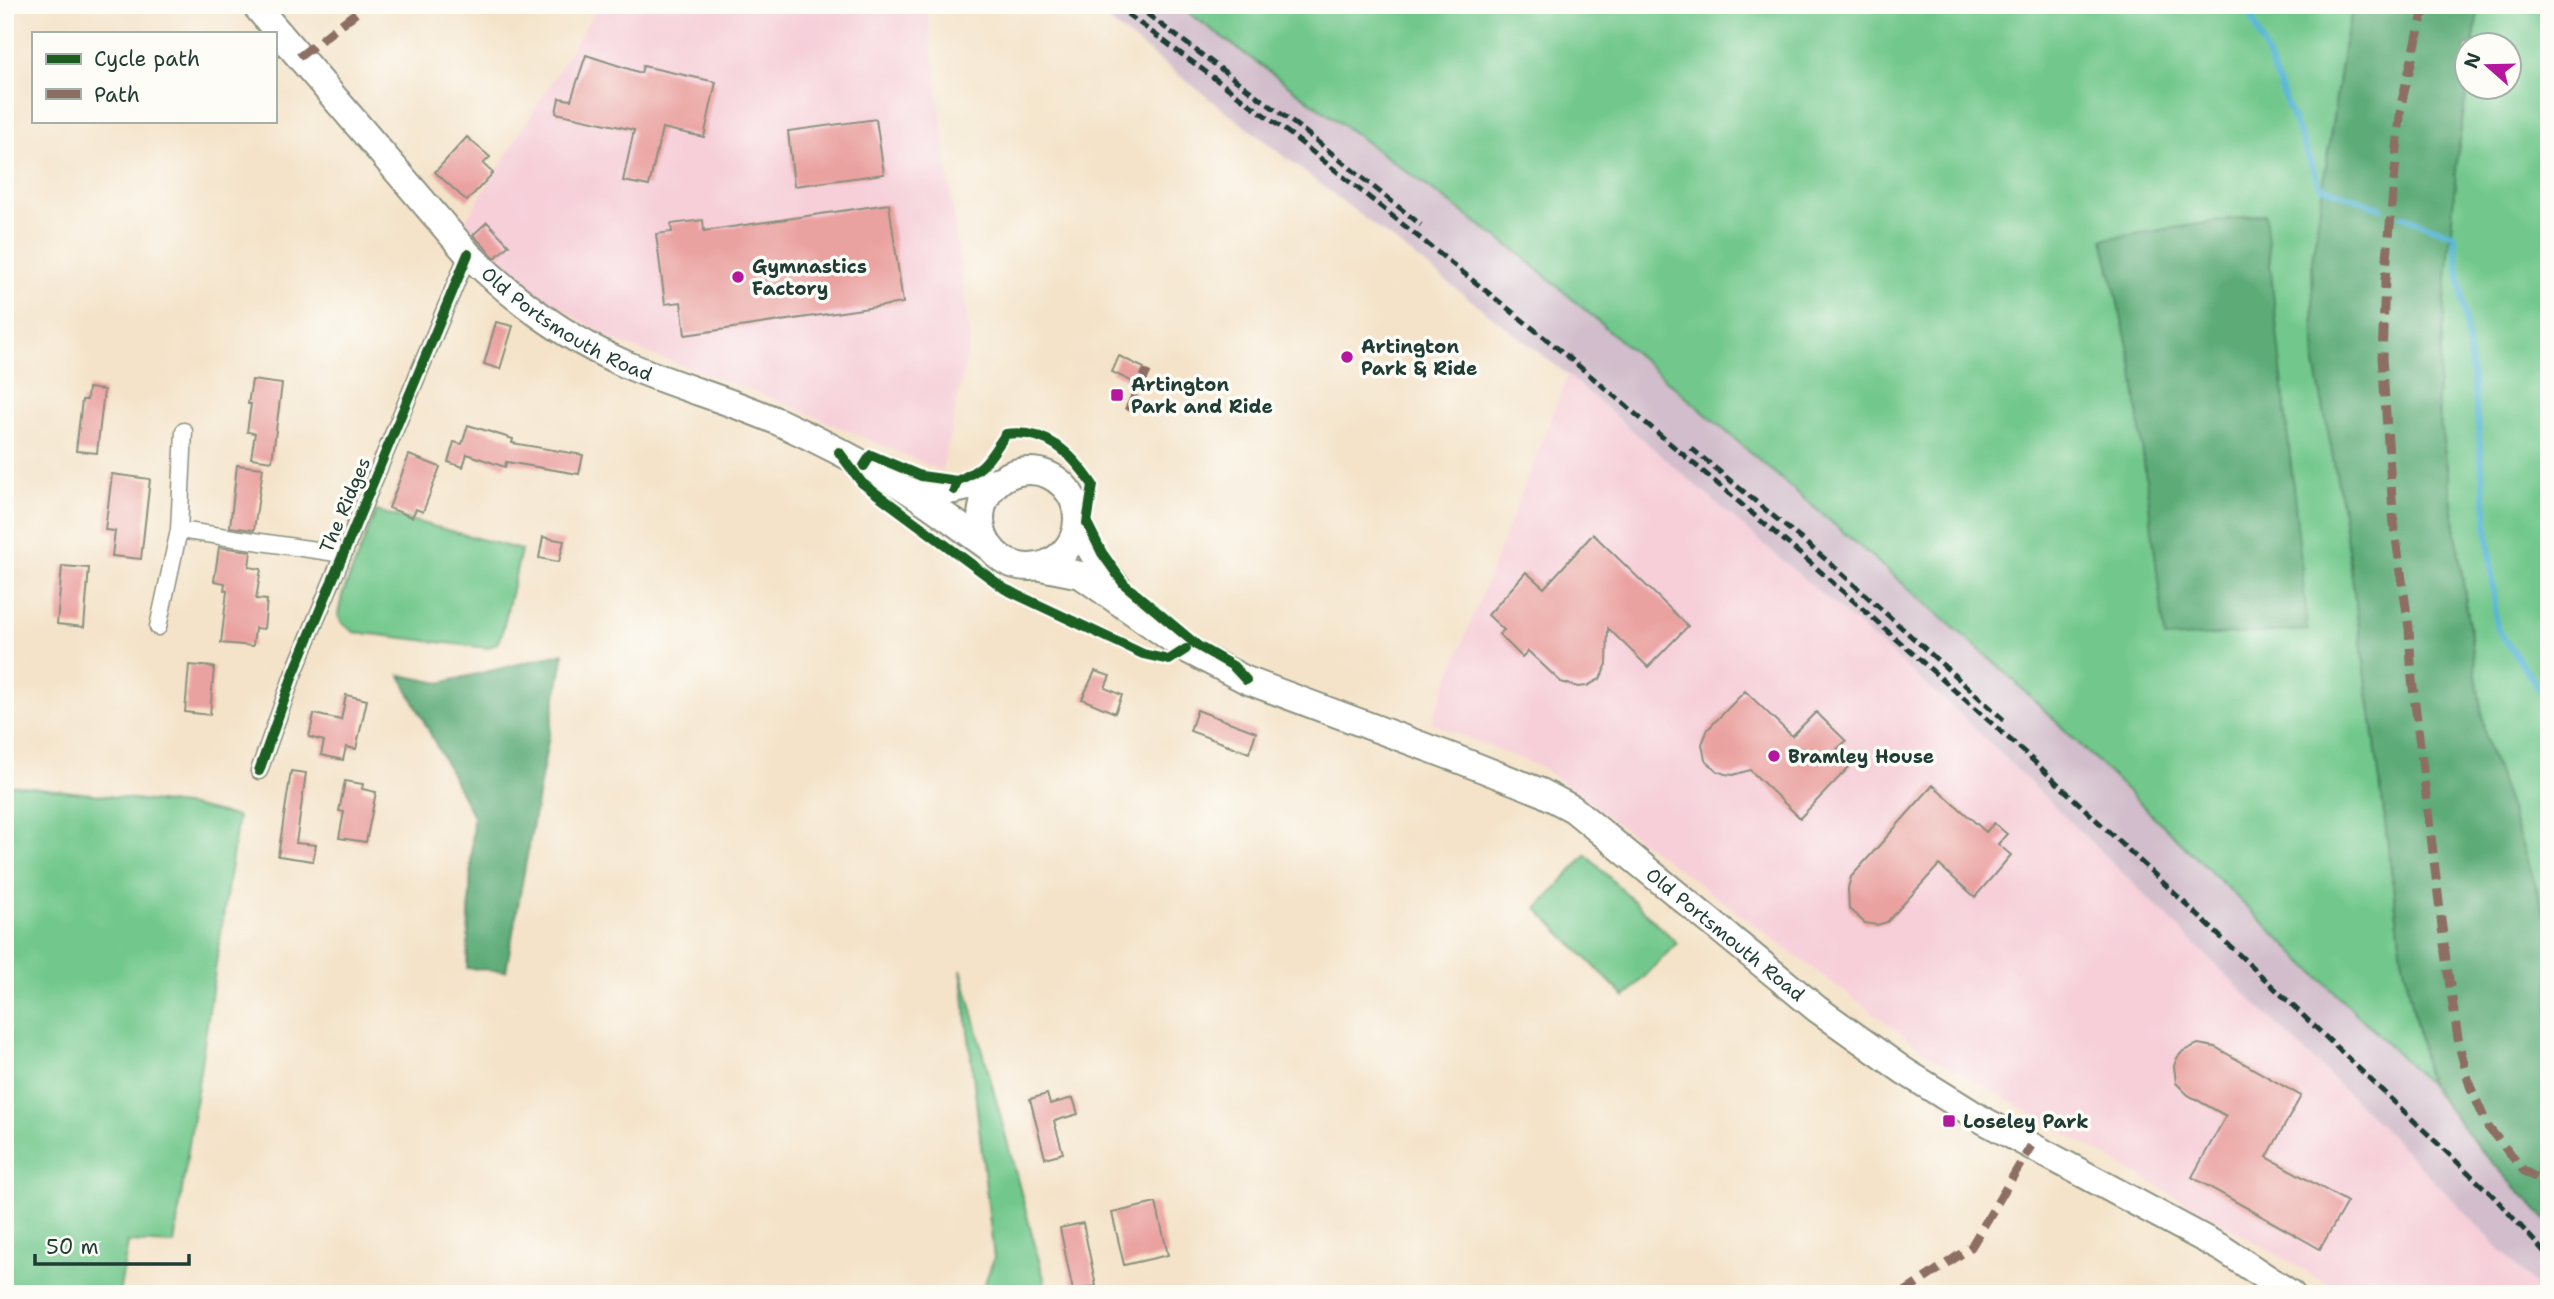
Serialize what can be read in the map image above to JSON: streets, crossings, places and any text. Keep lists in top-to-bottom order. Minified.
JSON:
{"streets":{"main road":["Old Portsmouth Road"],"street":["The Ridges"]},"crossings":[["Old Portsmouth Road","The Ridges"]],"places":{"other":["Gymnastics Factory","Artington Park & Ride","Bramley House"],"transit":["Artington Park and Ride","Loseley Park"]},"legend":["Cycle path","Path"],"scale_bar":"50 m","north":"left"}
